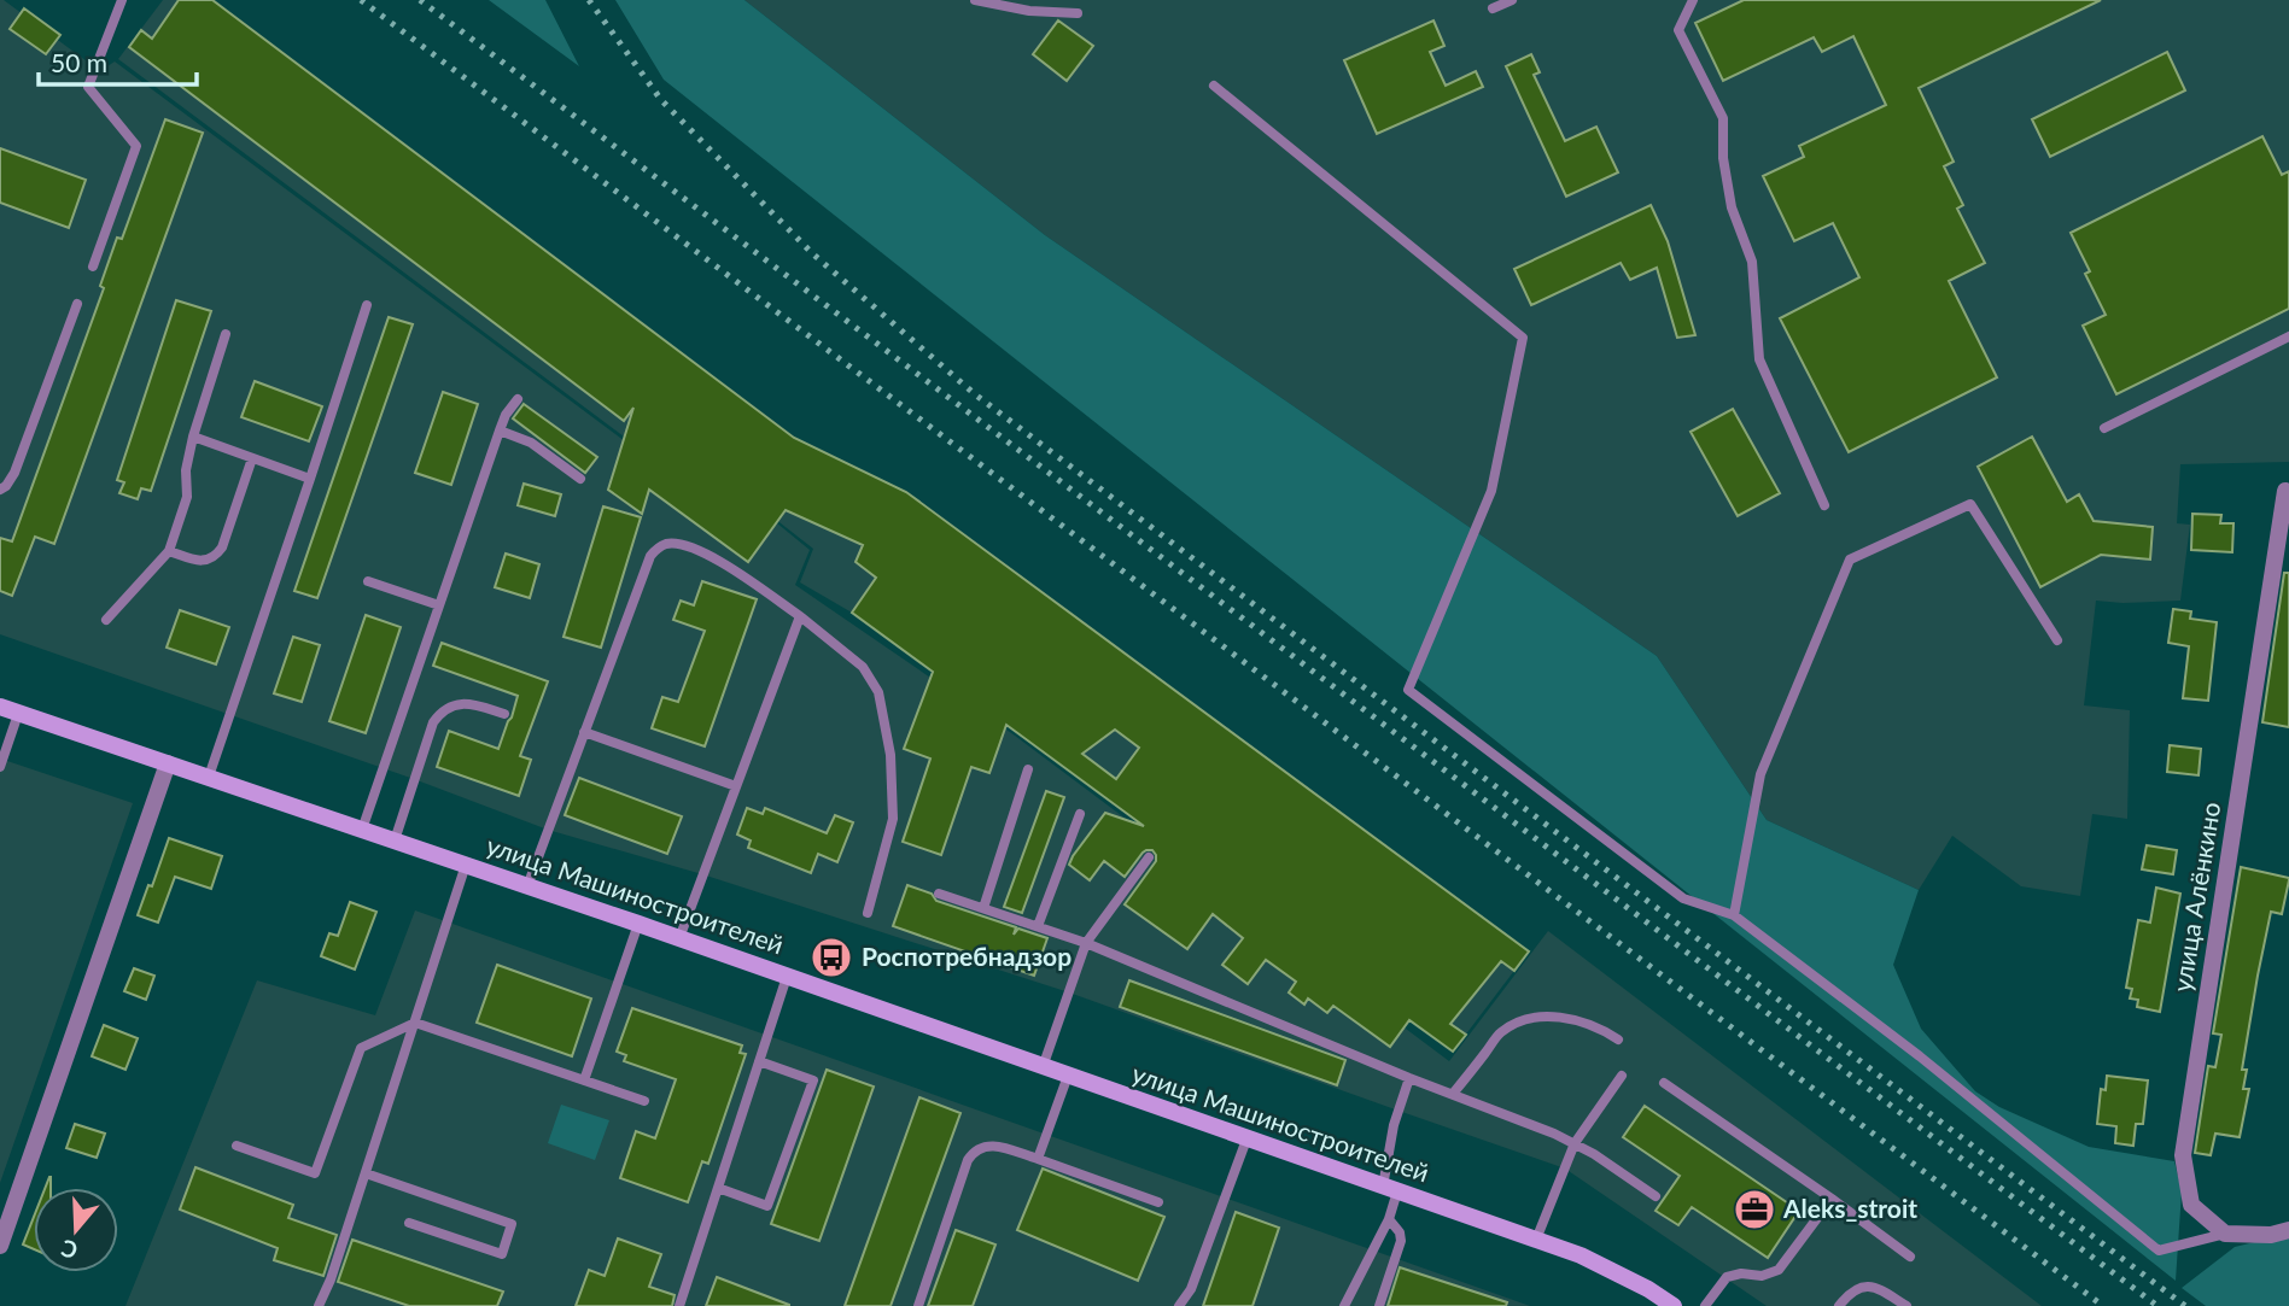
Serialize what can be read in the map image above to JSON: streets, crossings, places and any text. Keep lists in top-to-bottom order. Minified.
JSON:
{"streets":{"main road":["улица Машиностроителей"],"street":["улица Алёнкино"]},"places":{"bus stop":["Роспотребнадзор"],"office":["Aleks_stroit"]},"scale_bar":"50 m","north":"bottom"}
